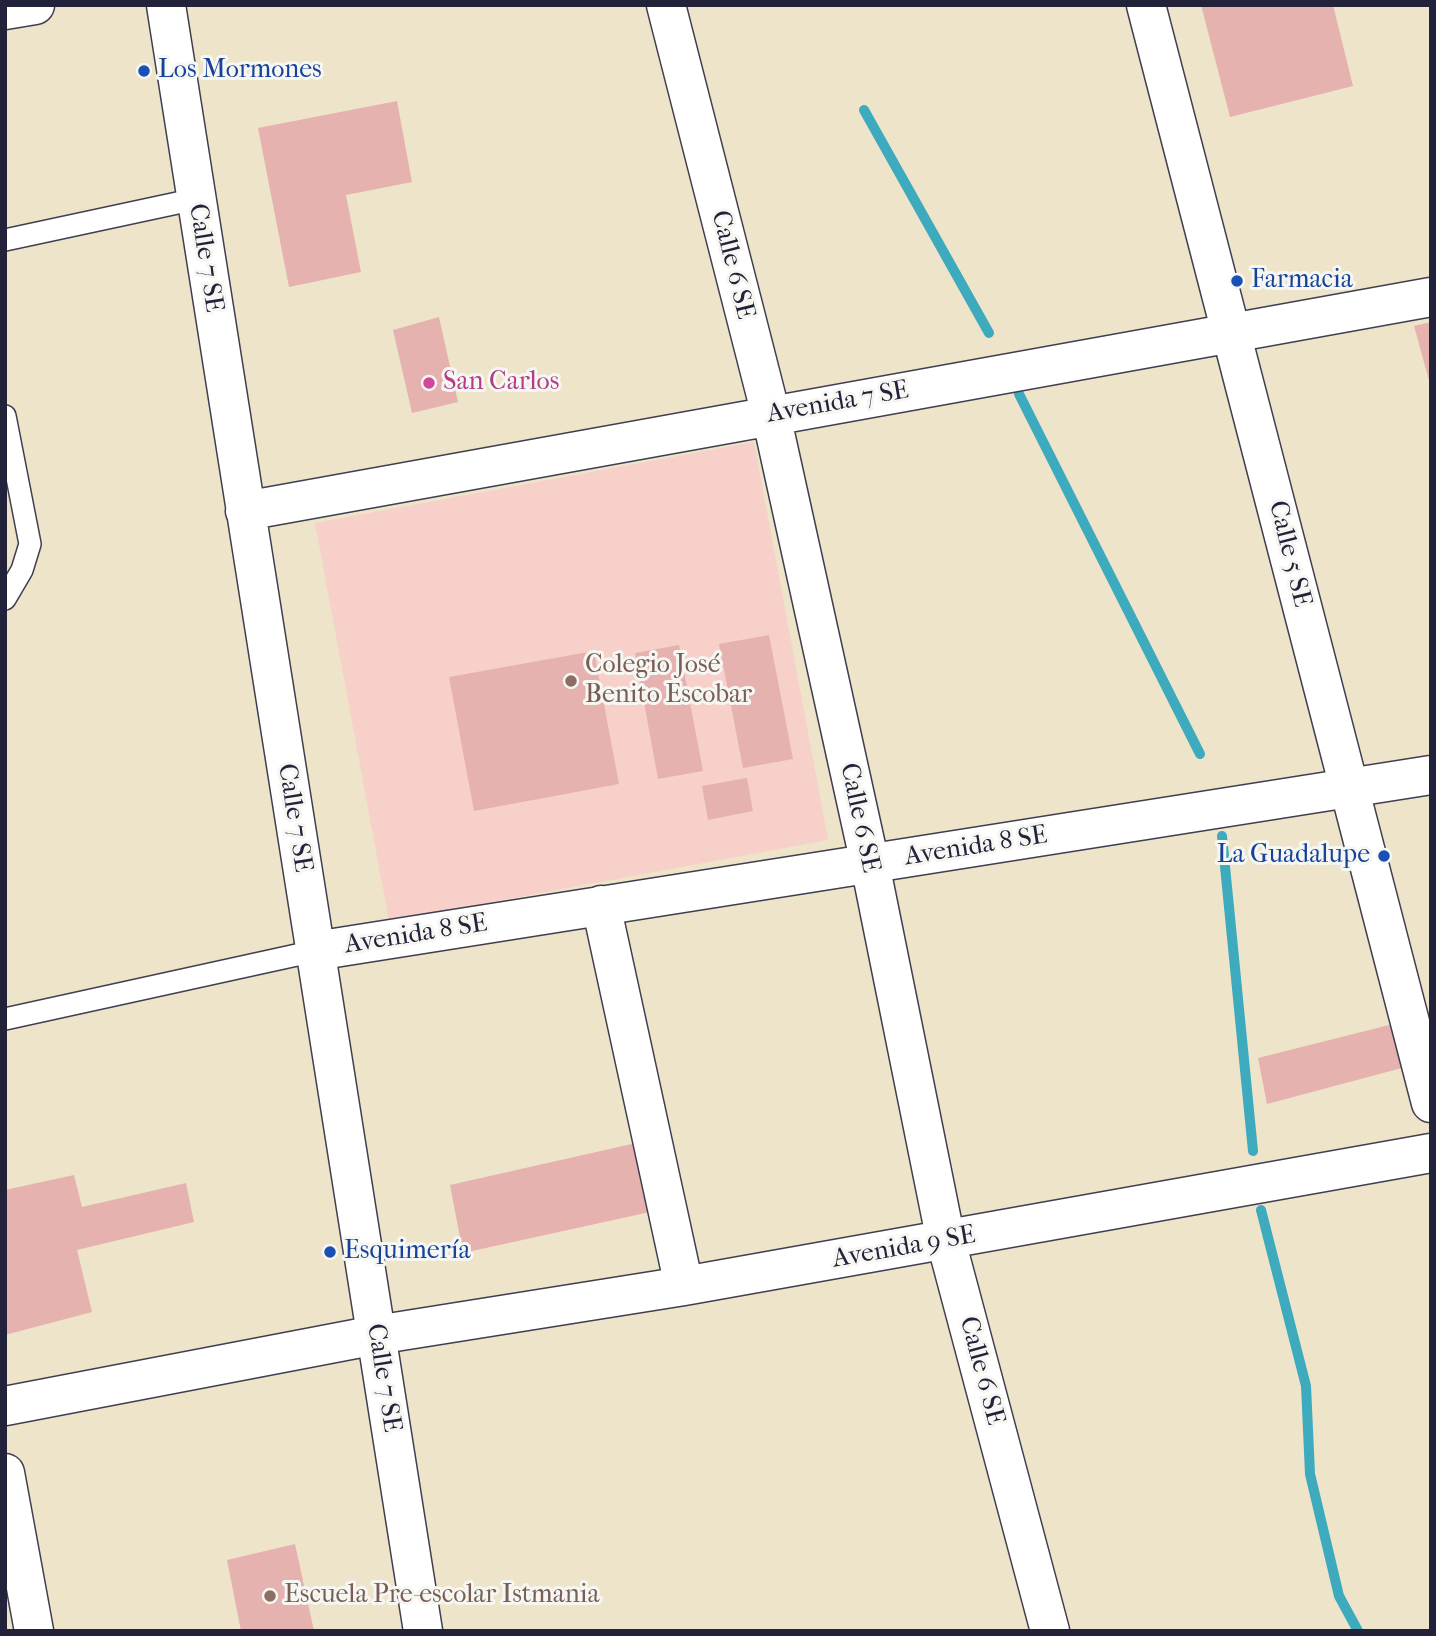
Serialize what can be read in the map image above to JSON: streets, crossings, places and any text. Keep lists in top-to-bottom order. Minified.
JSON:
{"streets":{"street":["Calle 7 SE","Calle 6 SE","Avenida 7 SE","Calle 5 SE","Avenida 8 SE","Avenida 9 SE"]},"crossings":[["Calle 7 SE","Avenida 7 SE"],["Calle 7 SE","Avenida 8 SE"],["Calle 7 SE","Avenida 9 SE"],["Calle 6 SE","Avenida 7 SE"],["Calle 6 SE","Avenida 8 SE"],["Calle 6 SE","Avenida 9 SE"],["Avenida 7 SE","Calle 5 SE"],["Calle 5 SE","Avenida 8 SE"]],"places":["Los Mormones","Farmacia","San Carlos","Colegio José Benito Escobar","La Guadalupe","Esquimería","Escuela Pre-escolar Istmania"]}
